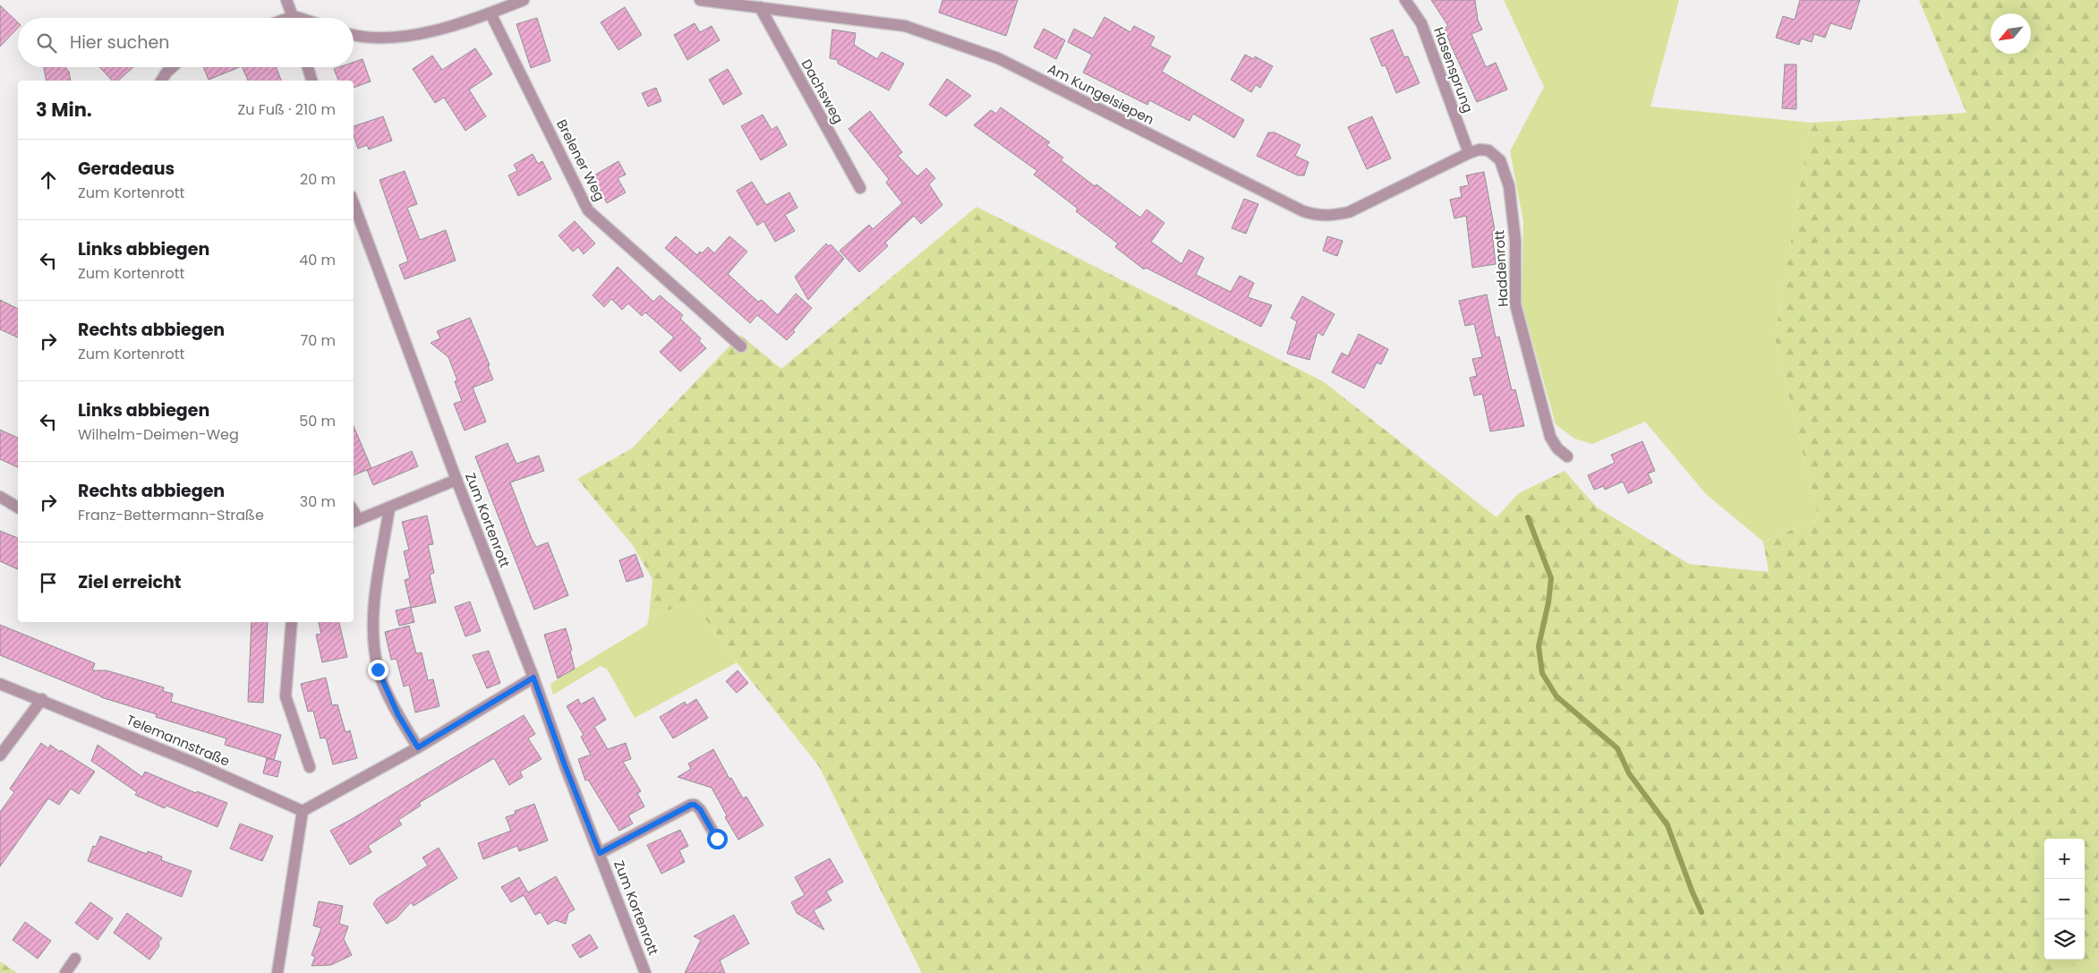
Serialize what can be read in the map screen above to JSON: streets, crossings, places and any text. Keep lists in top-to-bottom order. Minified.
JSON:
{"streets":{"street":["Hasensprung","Dachsweg","Am Kungelsiepen","Brelener Weg","Haddenrott","Zum Kortenrott","Telemannstraße"]},"crossings":[["Hasensprung","Am Kungelsiepen"],["Hasensprung","Haddenrott"],["Dachsweg","Am Kungelsiepen"],["Am Kungelsiepen","Haddenrott"]],"north":"bottom left","page":{"search":"Hier suchen","heading":["3 Min.","Zu Fuß · 210 m"],"list":[["Geradeaus","Zum Kortenrott","20 m"],["Links abbiegen","Zum Kortenrott","40 m"],["Rechts abbiegen","Zum Kortenrott","70 m"],["Links abbiegen","Wilhelm-Deimen-Weg","50 m"],["Rechts abbiegen","Franz-Bettermann-Straße","30 m"],"Ziel erreicht"],"map_buttons":["+","−"]}}
